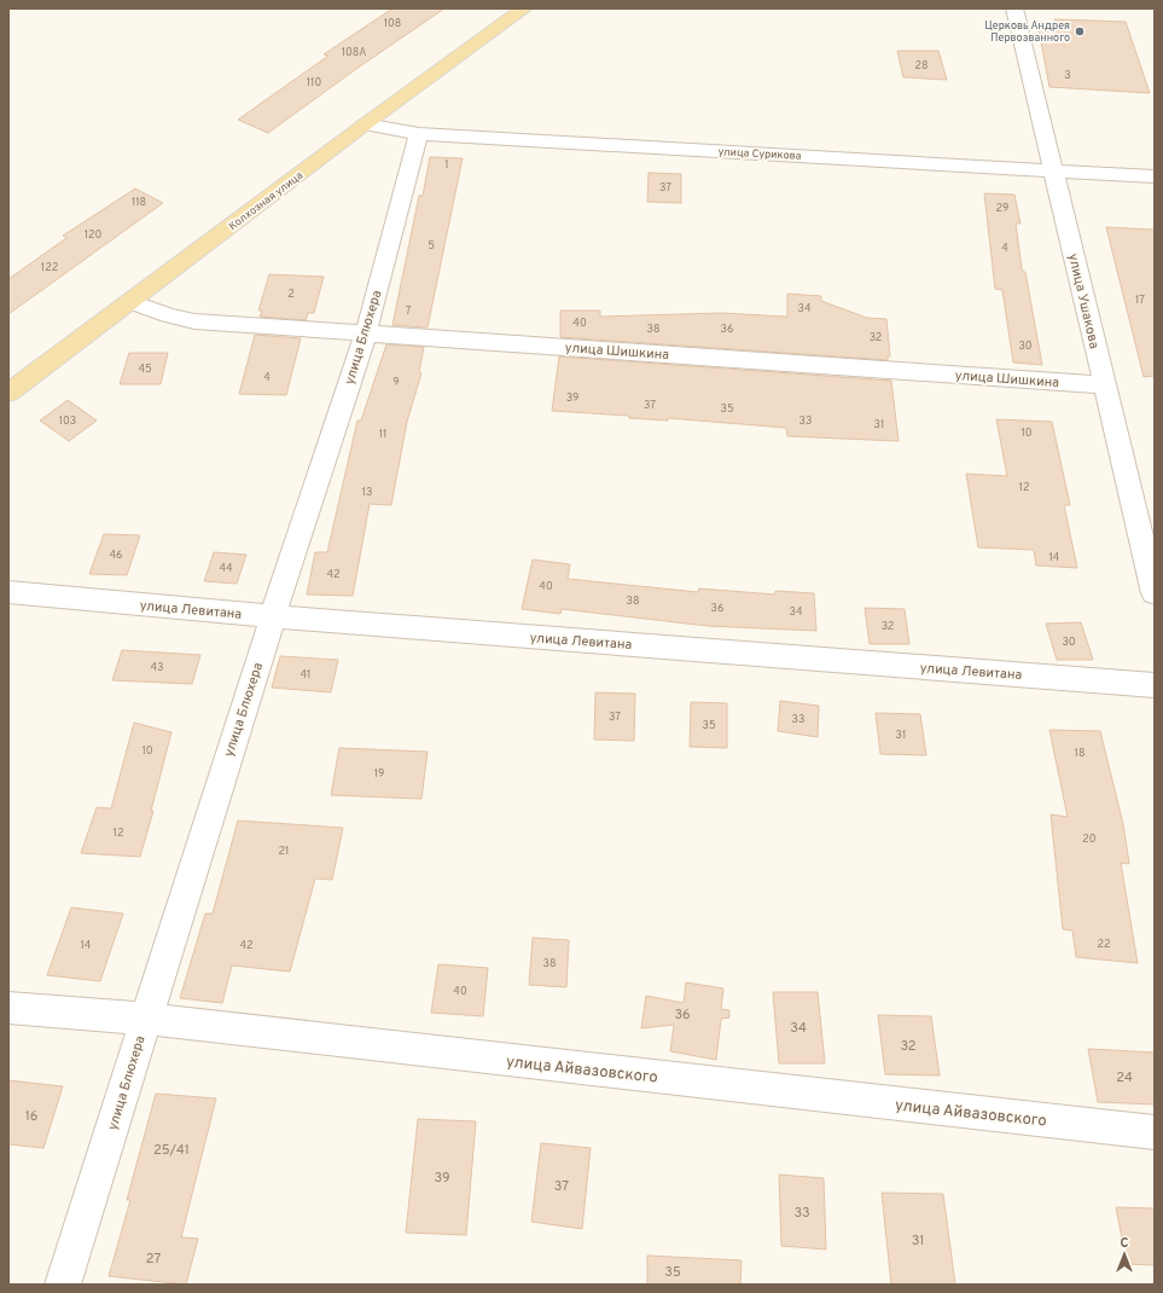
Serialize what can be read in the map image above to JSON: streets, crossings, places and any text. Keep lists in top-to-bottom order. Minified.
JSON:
{"streets":{"main road":["Колхозная улица"],"street":["улица Сурикова","улица Ушакова","улица Блюхера","улица Шишкина","улица Левитана","улица Айвазовского"]},"crossings":[["улица Сурикова","Колхозная улица"],["улица Сурикова","улица Ушакова"],["улица Сурикова","улица Блюхера"],["Колхозная улица","улица Шишкина"],["улица Ушакова","улица Шишкина"],["улица Блюхера","улица Шишкина"],["улица Блюхера","улица Левитана"],["улица Блюхера","улица Айвазовского"]],"places":["Церковь Андрея Первозванного"],"house_numbers":["108","108А","28","3","110","1","37","118","29","120","5","4","122","2","17","34","7","40","38","36","32","30","45","4","9","39","37","35","103","33","31","10","11","12","13","46","14","44","42","40","38","36","34","32","30","43","41","37","33","35","31","10","18","19","12","20","21","22","14","42","38","40","36","34","32","24","16","25/41","39","37","33","31","27","35"],"north":"top"}
